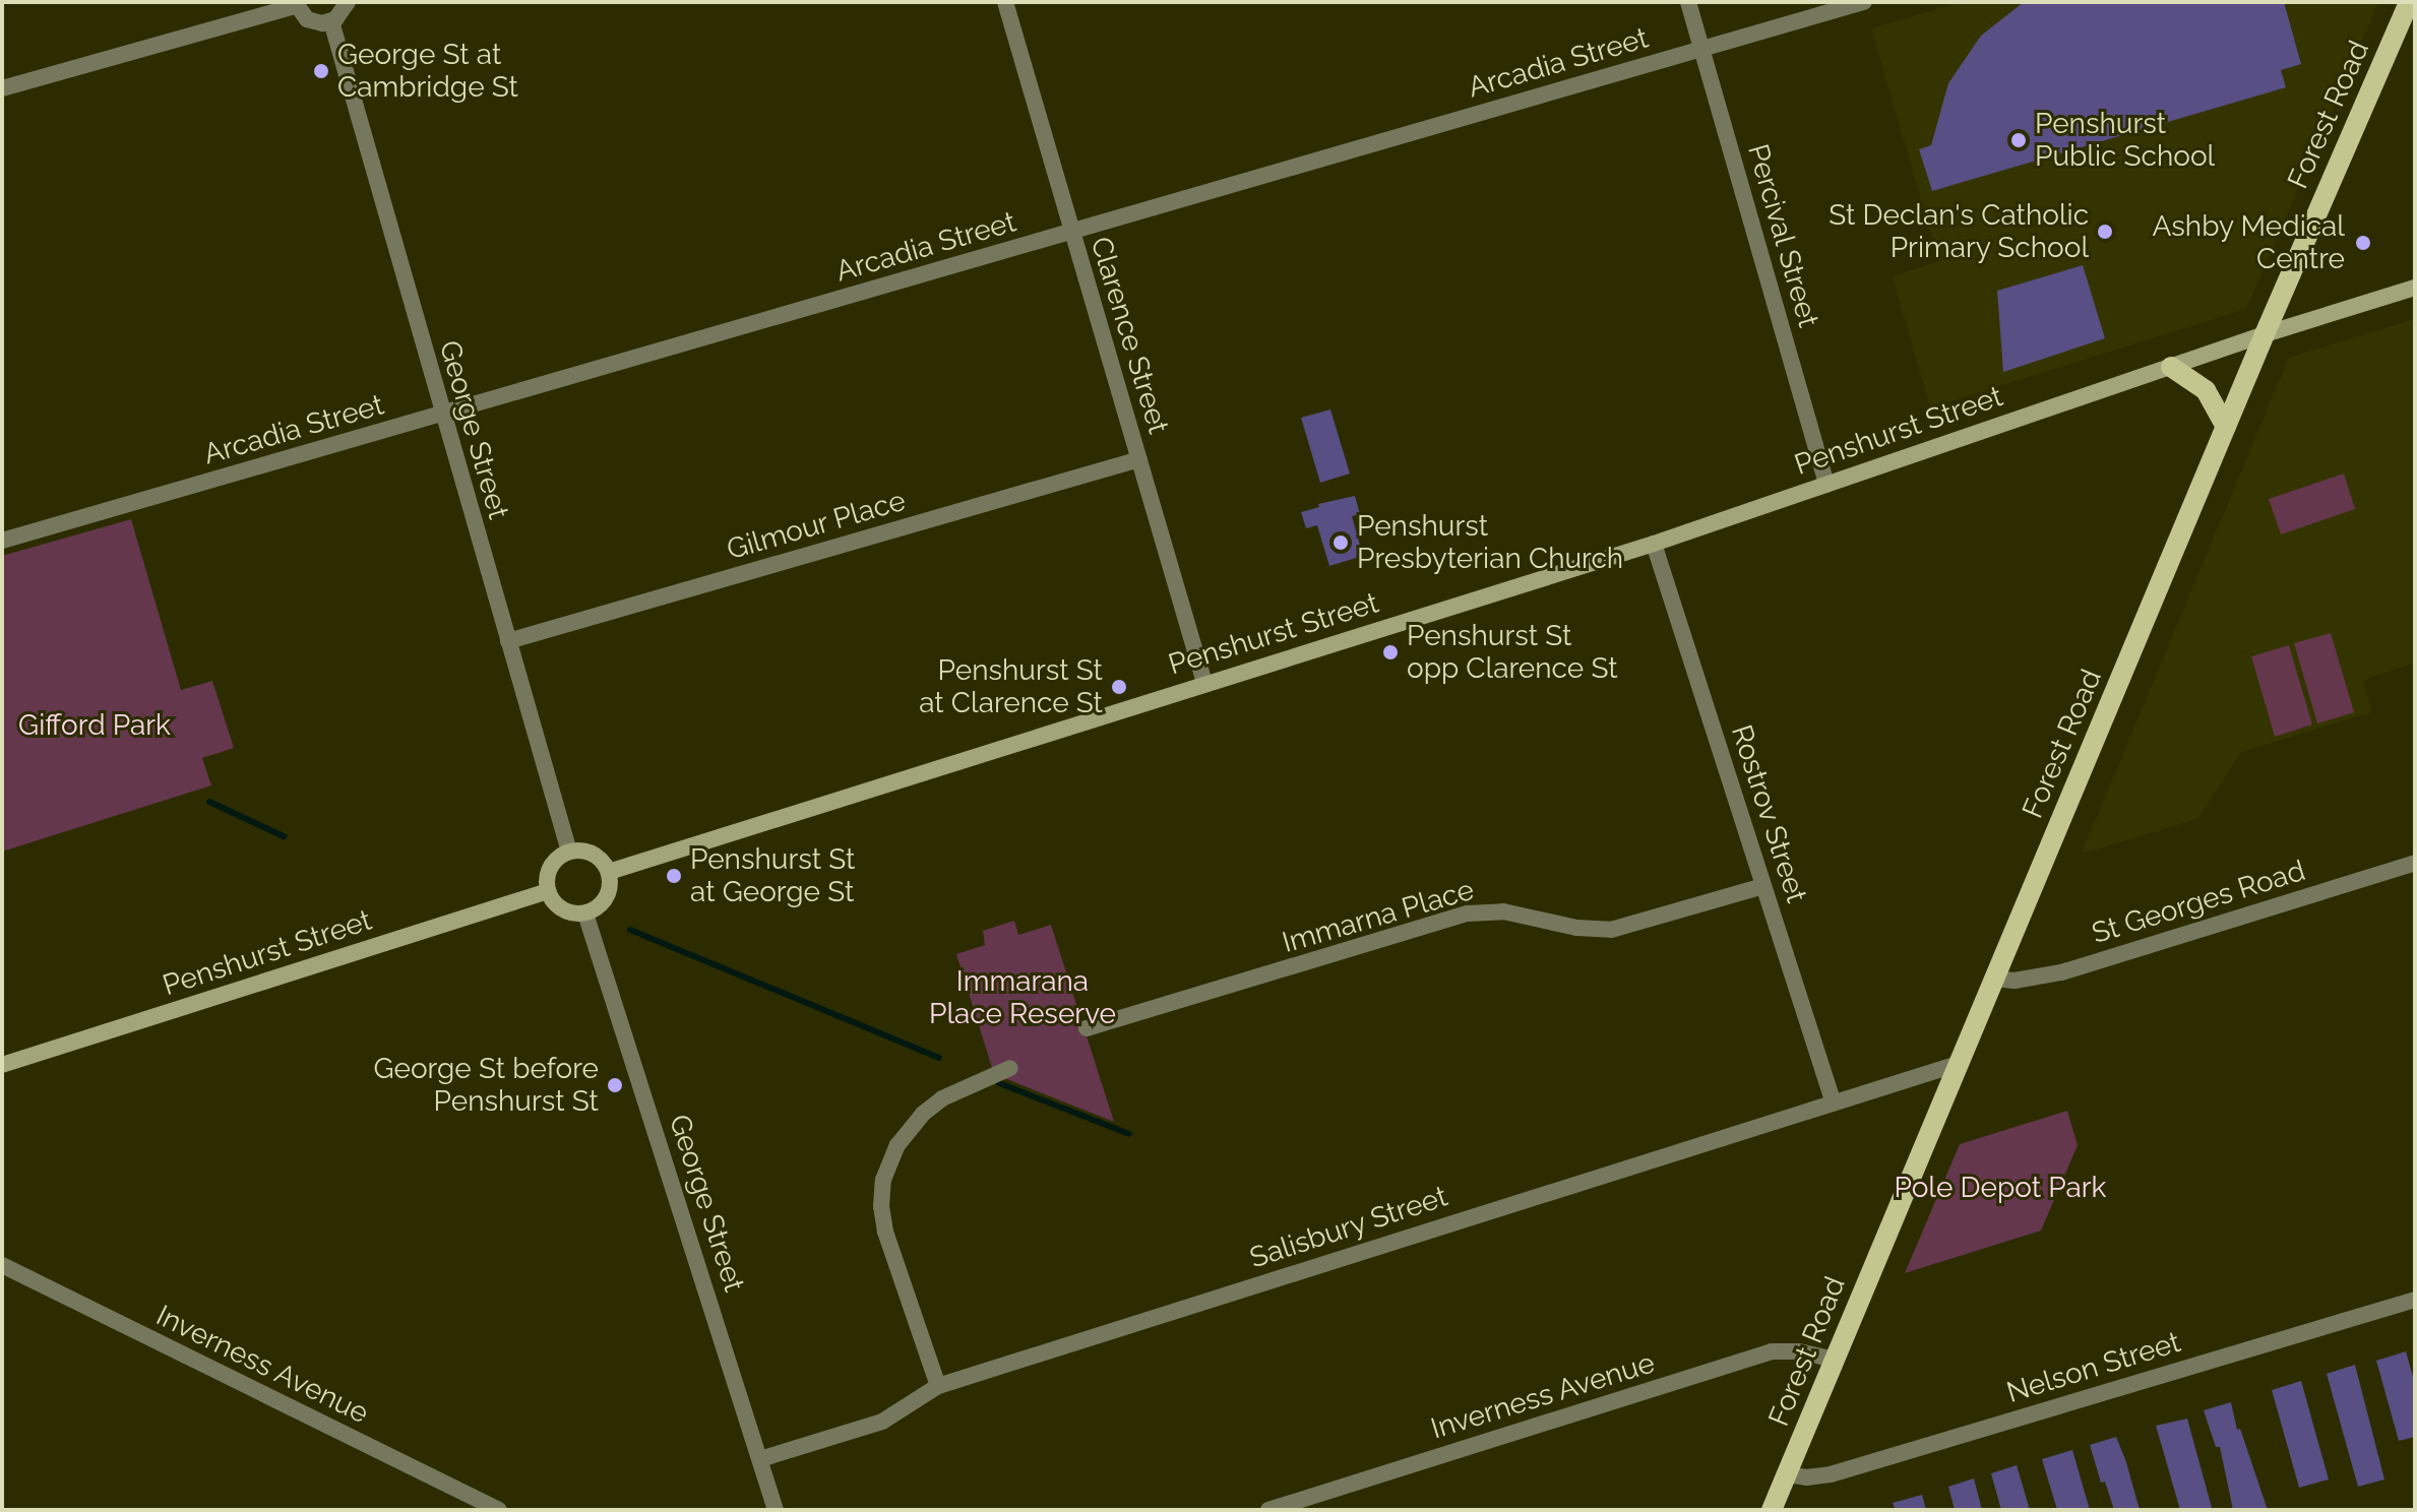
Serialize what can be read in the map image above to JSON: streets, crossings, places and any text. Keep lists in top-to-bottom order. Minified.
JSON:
{"streets":{"main road":["Forest Road","Penshurst Street"],"street":["Arcadia Street","Percival Street","Clarence Street","George Street","Gilmour Place","Rostrov Street","St Georges Road","Immarna Place","Salisbury Street","Inverness Avenue","Nelson Street"]},"crossings":[["Arcadia Street","Percival Street"],["Arcadia Street","Clarence Street"],["Arcadia Street","George Street"],["Forest Road","Penshurst Street"],["Forest Road","St Georges Road"],["Forest Road","Salisbury Street"],["Forest Road","Inverness Avenue"],["Forest Road","Nelson Street"],["Percival Street","Penshurst Street"],["Clarence Street","Penshurst Street"],["Clarence Street","Gilmour Place"],["George Street","Penshurst Street"],["George Street","Gilmour Place"],["George Street","Salisbury Street"],["Penshurst Street","Rostrov Street"],["Rostrov Street","Immarna Place"],["Rostrov Street","Salisbury Street"]],"parks":["Gifford Park","Immarana Place Reserve","Pole Depot Park"],"places":["George St at Cambridge St","Penshurst Public School","St Declan's Catholic Primary School","Ashby Medical Centre","Penshurst Presbyterian Church","Penshurst St opp Clarence St","Penshurst St at Clarence St","Penshurst St at George St","George St before Penshurst St"]}
